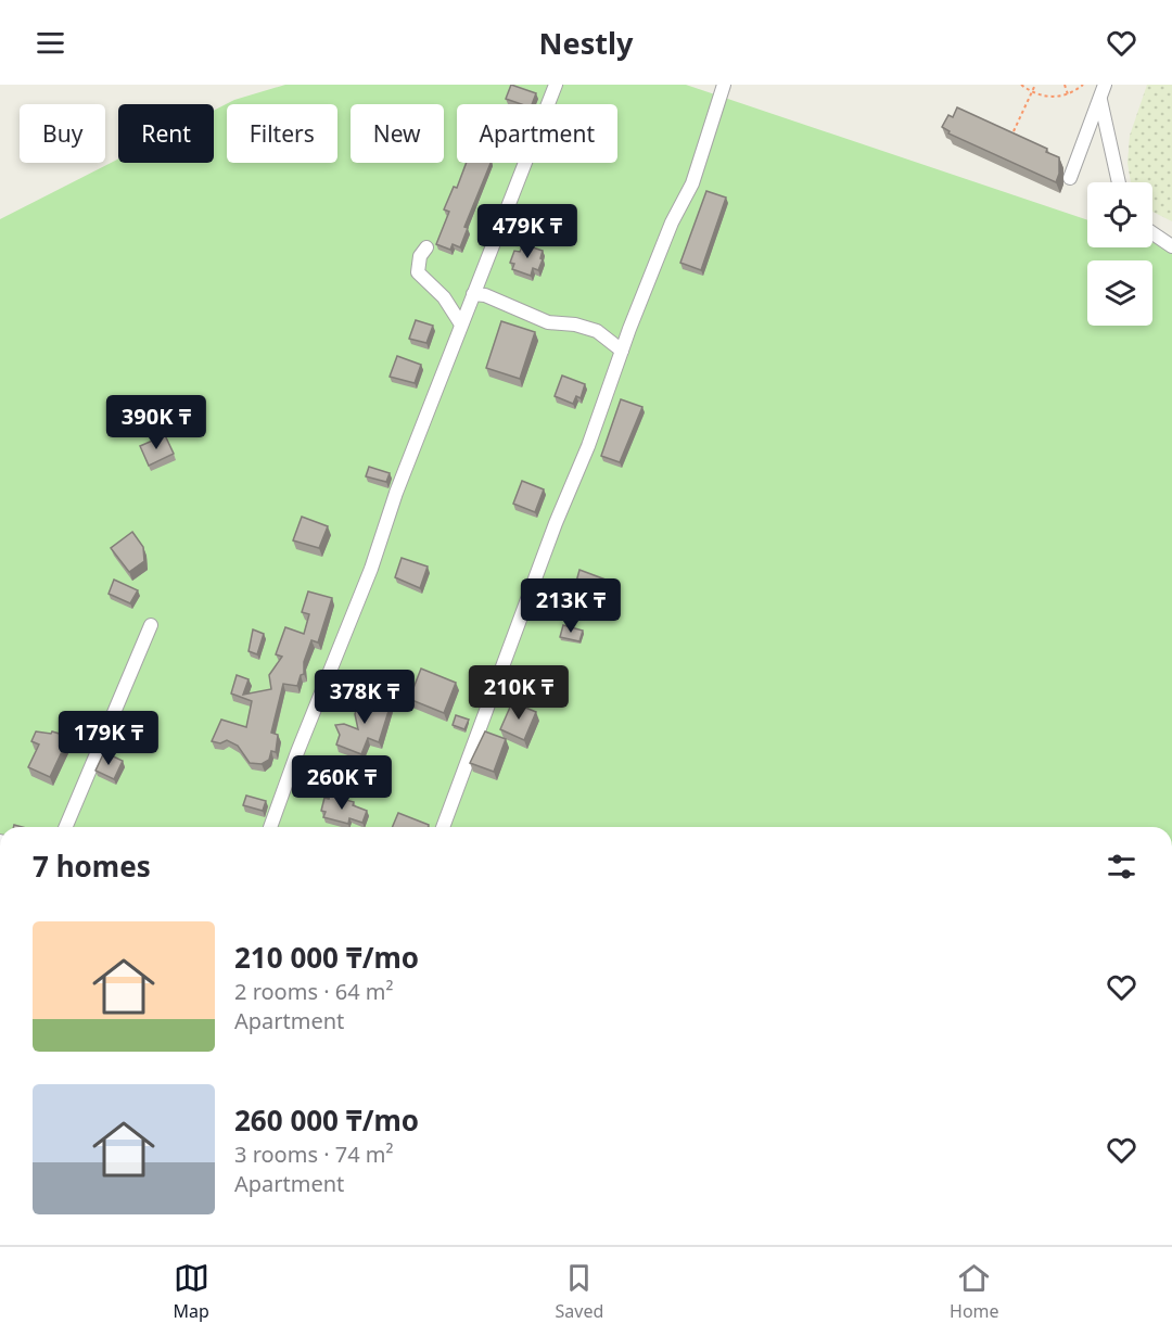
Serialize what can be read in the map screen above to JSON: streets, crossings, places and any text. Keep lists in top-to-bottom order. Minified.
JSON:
{"page":{"header":"Nestly","chip":["Buy","Rent","Filters","New","Apartment"],"price":["479K ₸","390K ₸","213K ₸","210K ₸","378K ₸","179K ₸","260K ₸"],"heading":"7 homes","list":[{"name":"210 000 ₸/mo","note":"2 rooms · 64 m² · Apartment"},{"name":"260 000 ₸/mo","note":"3 rooms · 74 m² · Apartment"}],"tabs":["Map","Saved","Home"]}}
